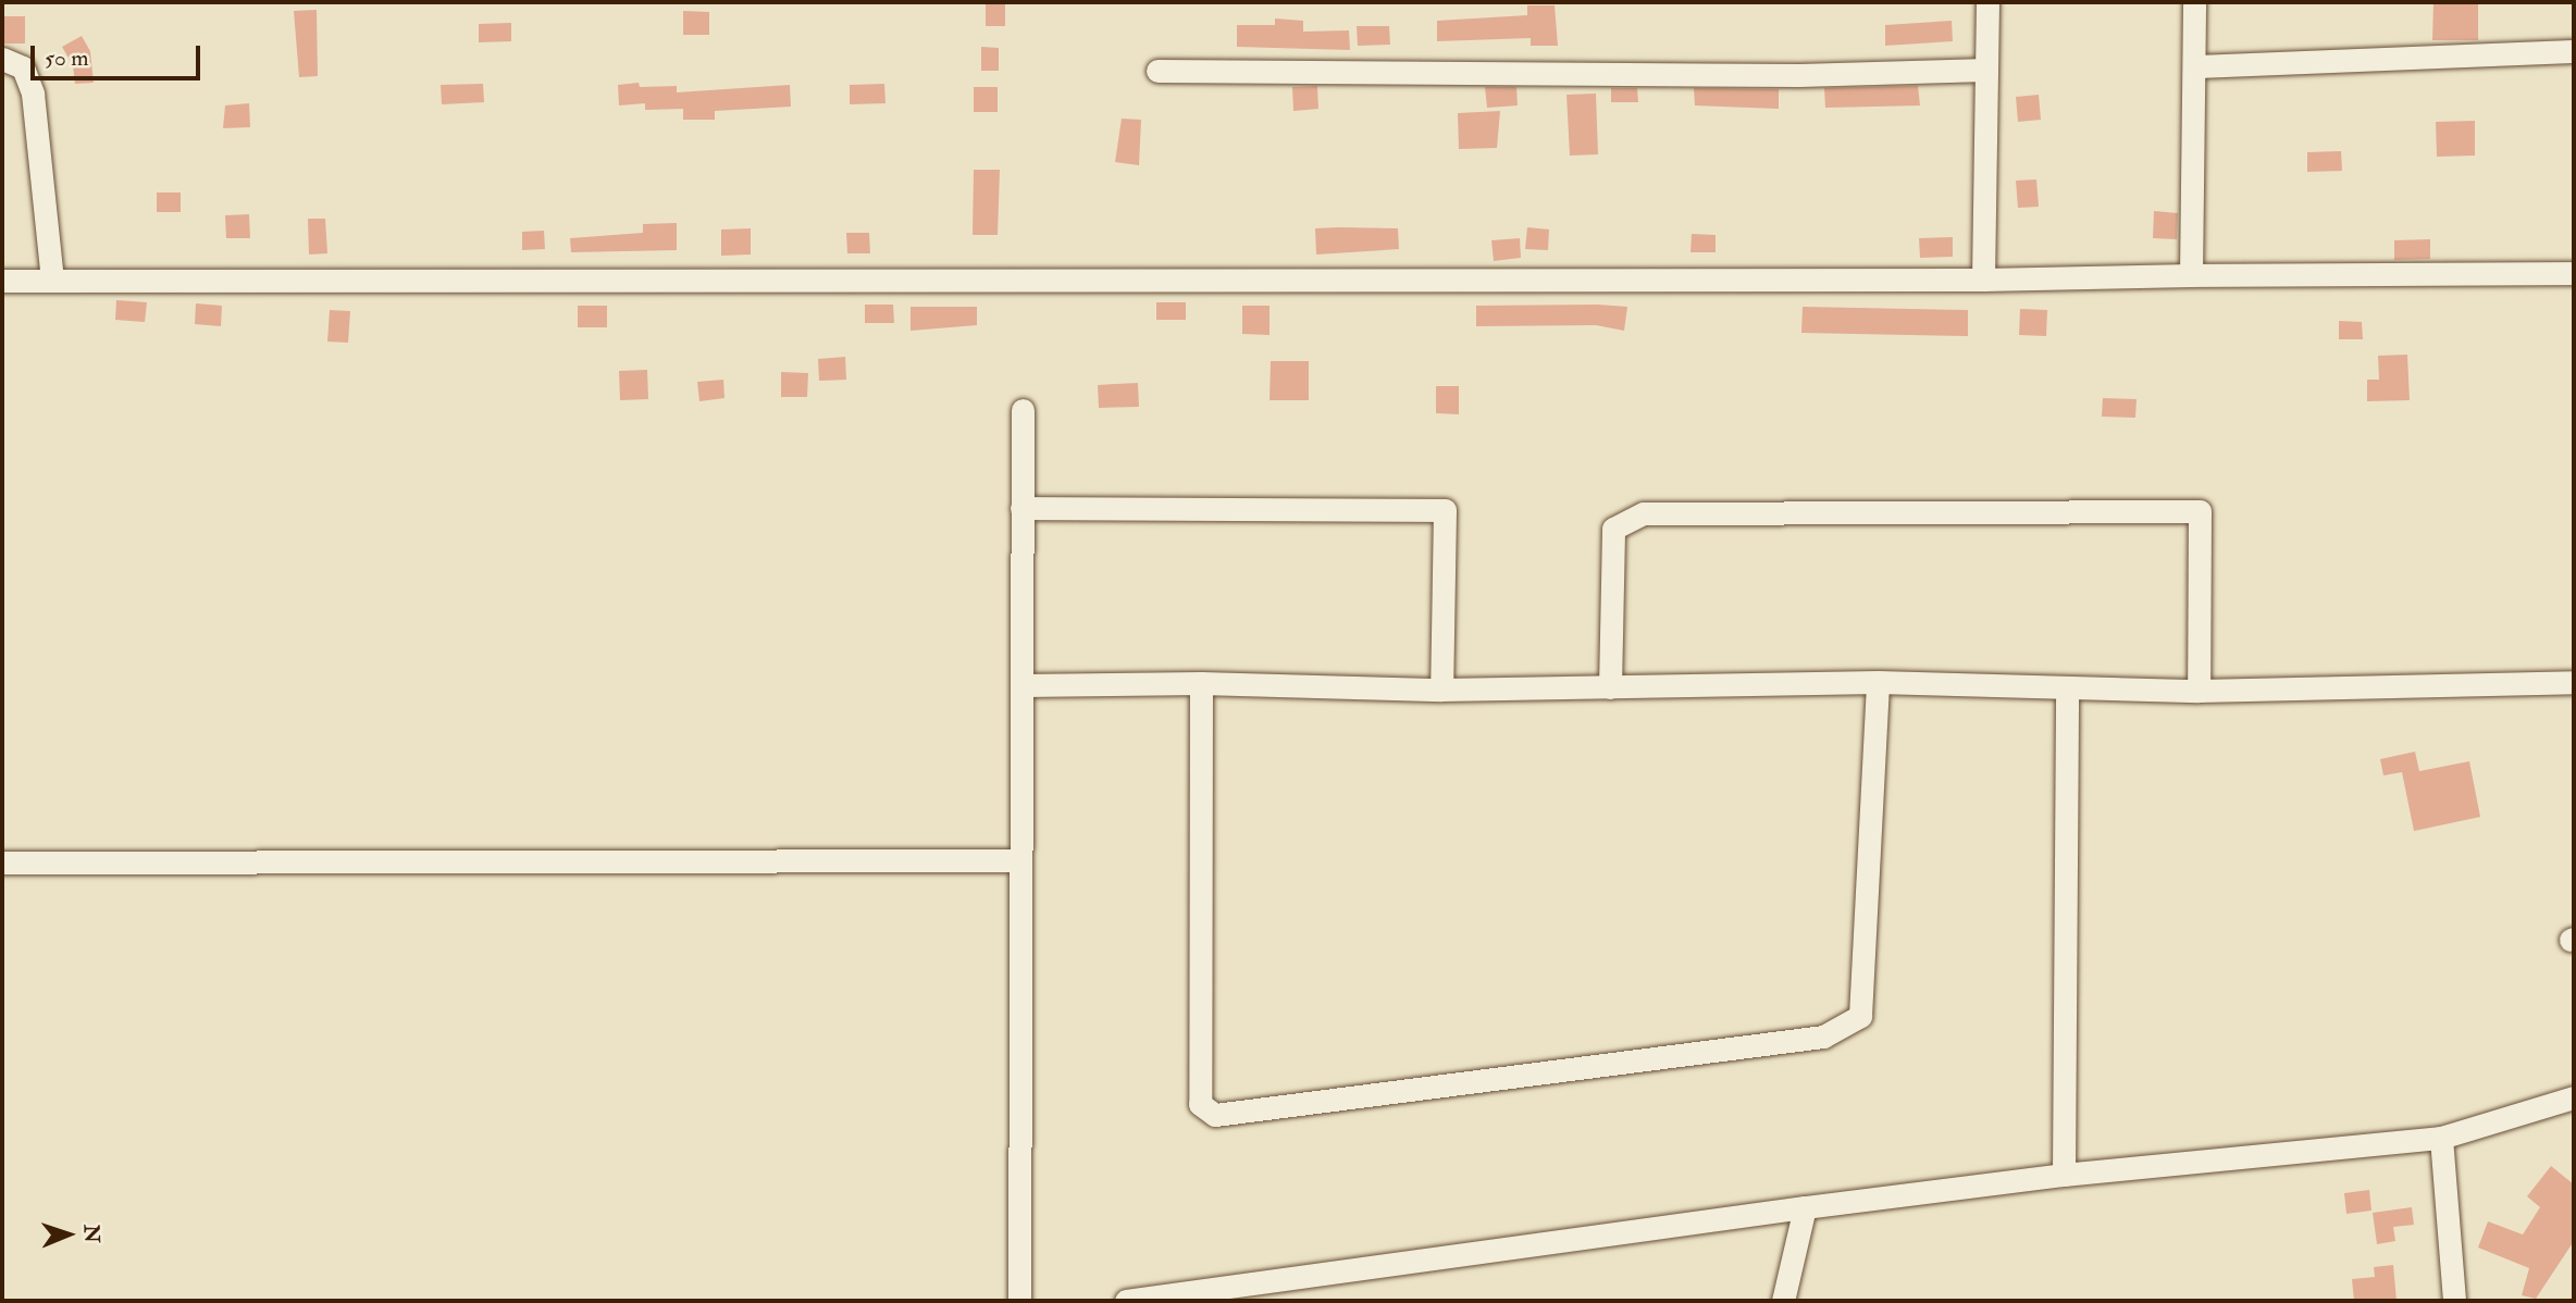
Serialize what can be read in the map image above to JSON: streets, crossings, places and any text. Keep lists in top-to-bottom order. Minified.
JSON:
{"scale_bar":"50 m","north":"right"}
